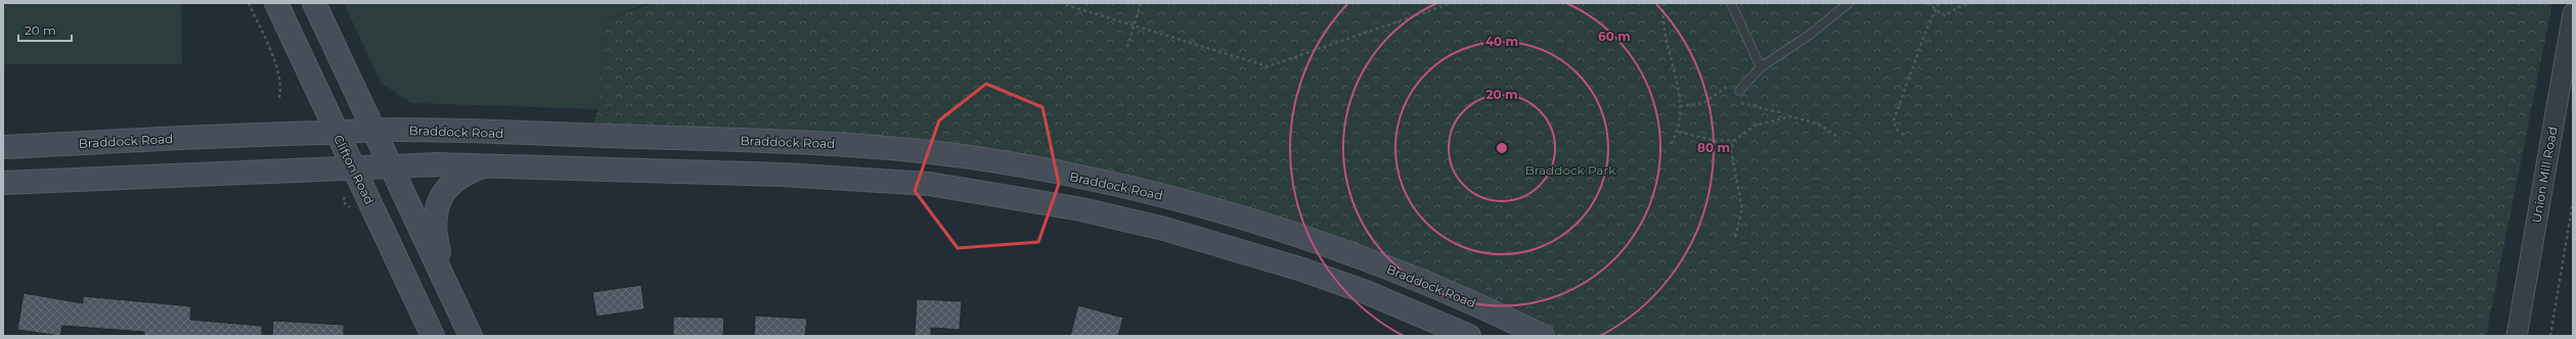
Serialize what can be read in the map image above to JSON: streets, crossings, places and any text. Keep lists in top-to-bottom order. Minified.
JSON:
{"streets":{"main road":["Braddock Road","Clifton Road"],"street":["Union Mill Road"]},"crossings":[["Braddock Road","Clifton Road"]],"parks":["Braddock Park"],"scale_bar":"20 m","rings":["60 m","40 m","20 m","80 m"]}
